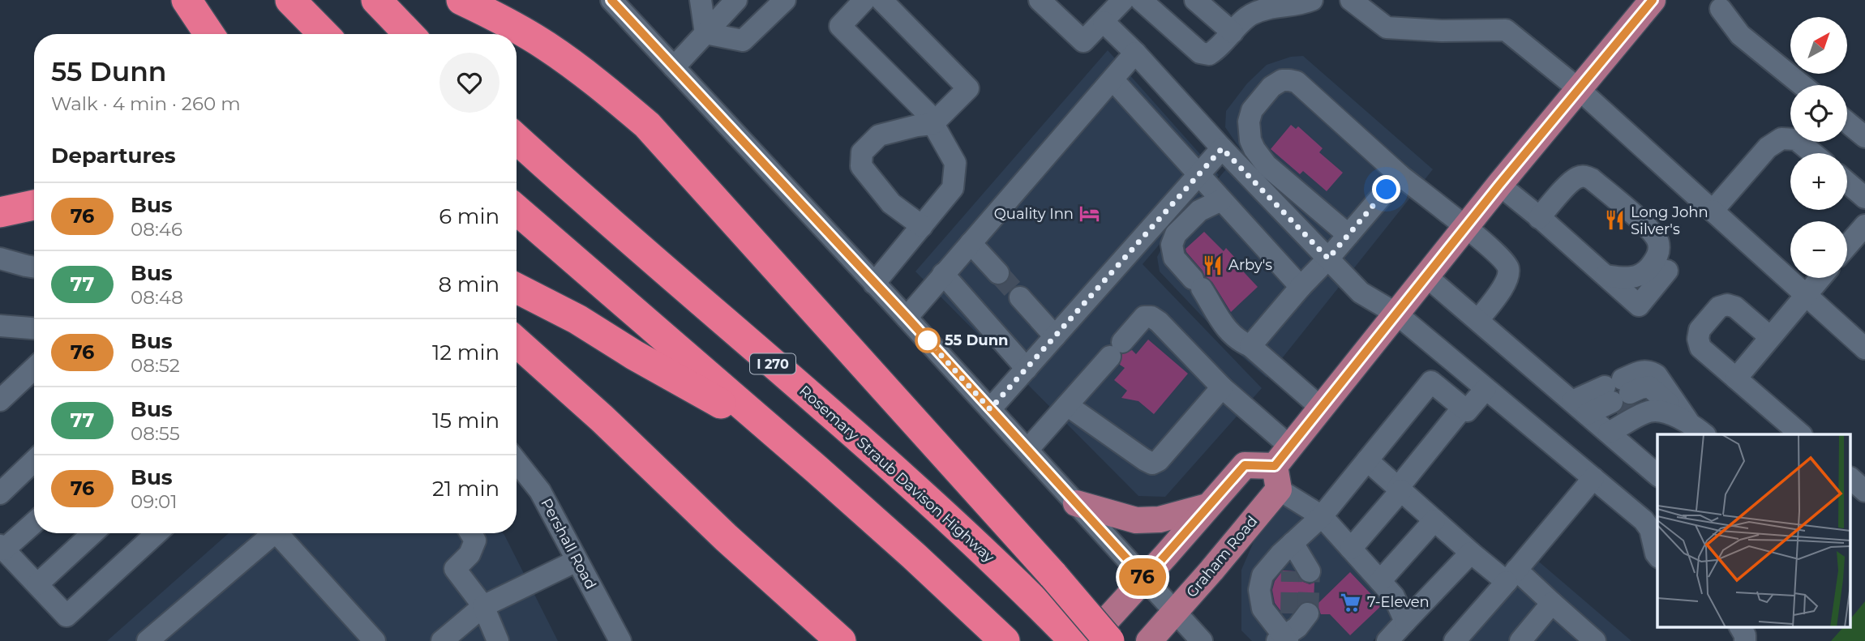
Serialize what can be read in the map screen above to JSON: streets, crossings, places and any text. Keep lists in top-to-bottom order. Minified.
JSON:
{"streets":{"highway":["I 270","Rosemary Straub Davison Highway"],"main road":["Graham Road"],"street":["Pershall Road"]},"places":{"hotel":["Quality Inn"],"restaurant":["Long John Silver's","Arby's"],"other":["55 Dunn"],"supermarket":["7-Eleven"]},"lines":["bus line 76"],"north":"top right","page":{"on_map":"76","map_buttons":["+","−"],"heading":[["55 Dunn","Walk · 4 min · 260 m"],"Departures"],"list":[{"mark":"76","name":"Bus","note":"08:46","value":"6 min"},{"mark":"77","name":"Bus","note":"08:48","value":"8 min"},{"mark":"76","name":"Bus","note":"08:52","value":"12 min"},{"mark":"77","name":"Bus","note":"08:55","value":"15 min"},{"mark":"76","name":"Bus","note":"09:01","value":"21 min"}]}}
